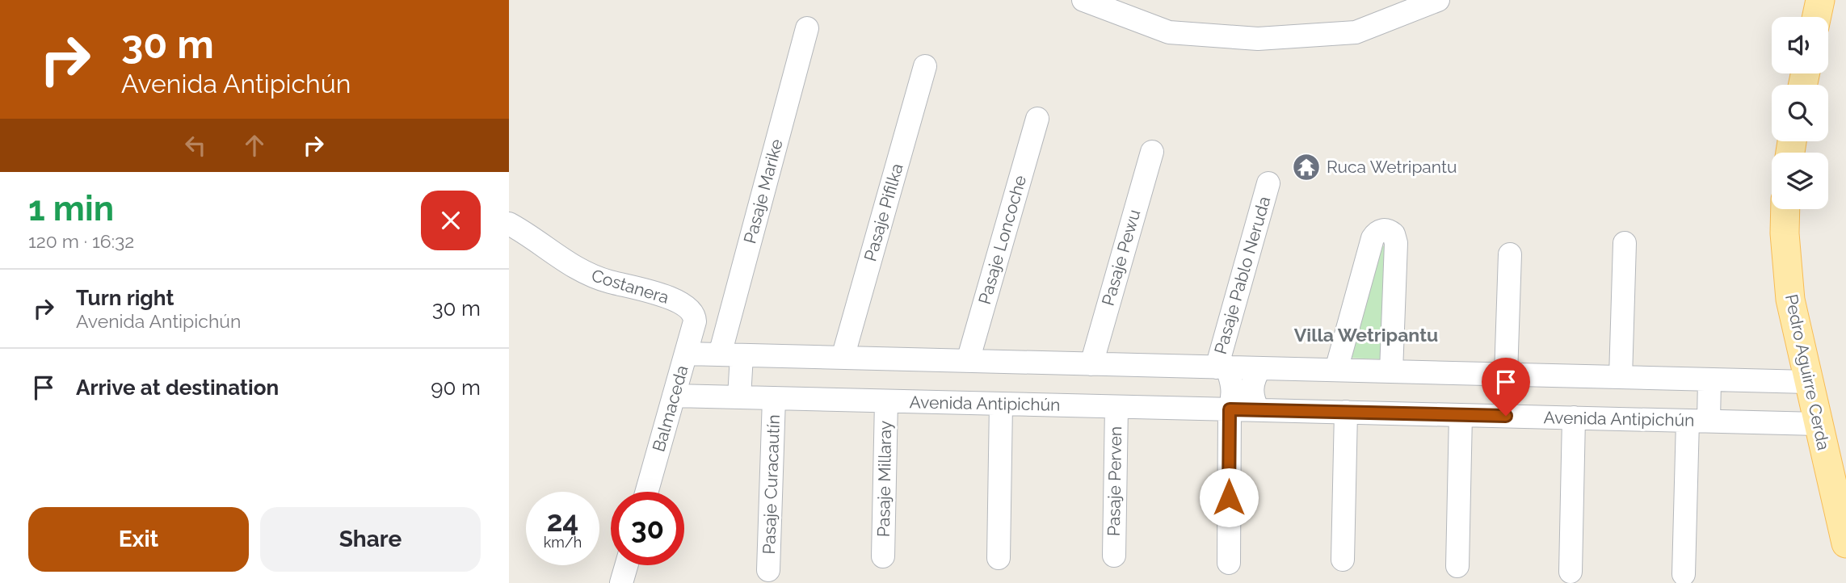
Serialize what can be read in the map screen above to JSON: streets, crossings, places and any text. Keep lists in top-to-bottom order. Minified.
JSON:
{"streets":{"main road":["Pedro Aguirre Cerda"],"street":["Pasaje Marike","Pasaje Pifilka","Pasaje Loncoche","Pasaje Pewu","Pasaje Pablo Neruda","Costanera","Avenida Antipichún","Balmaceda","Pasaje Millaray","Pasaje Perven","Pasaje Curacautín"]},"crossings":[["Costanera","Balmaceda"],["Pedro Aguirre Cerda","Avenida Antipichún"],["Avenida Antipichún","Balmaceda"],["Avenida Antipichún","Pasaje Millaray"],["Avenida Antipichún","Pasaje Perven"],["Avenida Antipichún","Pasaje Curacautín"]],"districts":["Villa Wetripantu"],"places":{"temple":["Ruca Wetripantu"]},"page":{"turn":["30 m","Avenida Antipichún"],"heading":["1 min","120 m · 16:32"],"list":[{"name":"Turn right","note":"Avenida Antipichún","value":"30 m"},{"name":"Arrive at destination","value":"90 m"}],"speed":"24 km/h","limit":"30","buttons":["Exit","Share"]}}
